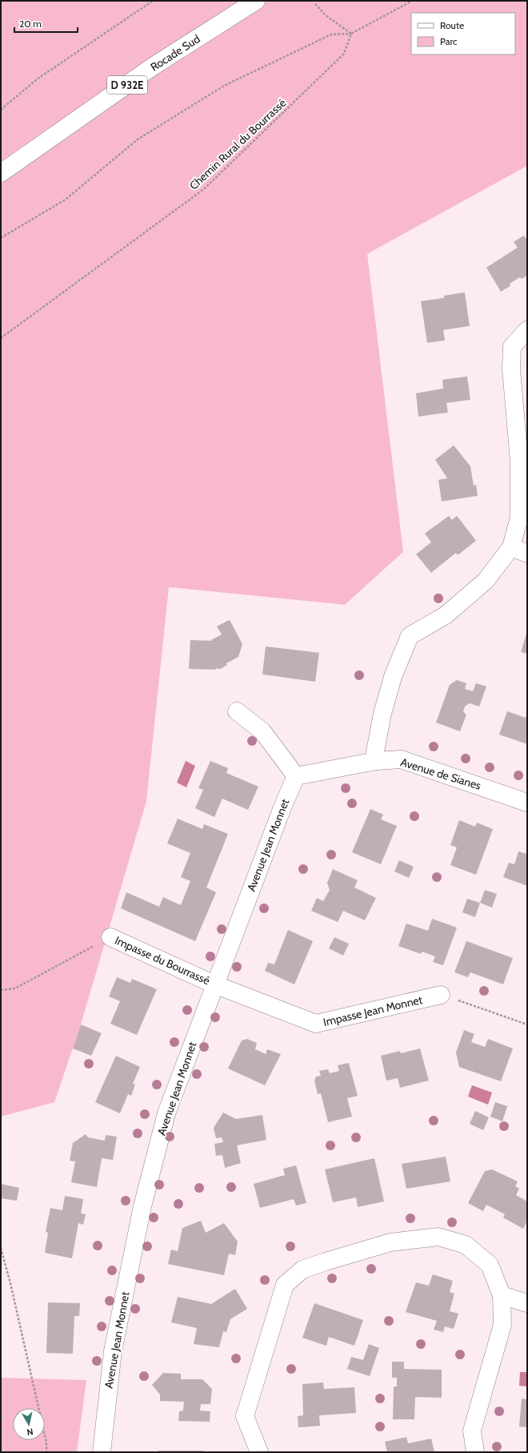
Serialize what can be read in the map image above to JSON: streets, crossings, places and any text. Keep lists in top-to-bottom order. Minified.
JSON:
{"streets":{"street":["Rocade Sud","D 932E","Avenue de Sianes","Avenue Jean Monnet","Impasse du Bourrassé","Impasse Jean Monnet"],"path":["Chemin Rural du Bourrassé"]},"crossings":[["Avenue de Sianes","Avenue Jean Monnet"],["Avenue Jean Monnet","Impasse du Bourrassé"],["Avenue Jean Monnet","Impasse Jean Monnet"],["Impasse du Bourrassé","Impasse Jean Monnet"]],"legend":["Route","Parc"],"scale_bar":"20 m","north":"bottom"}
